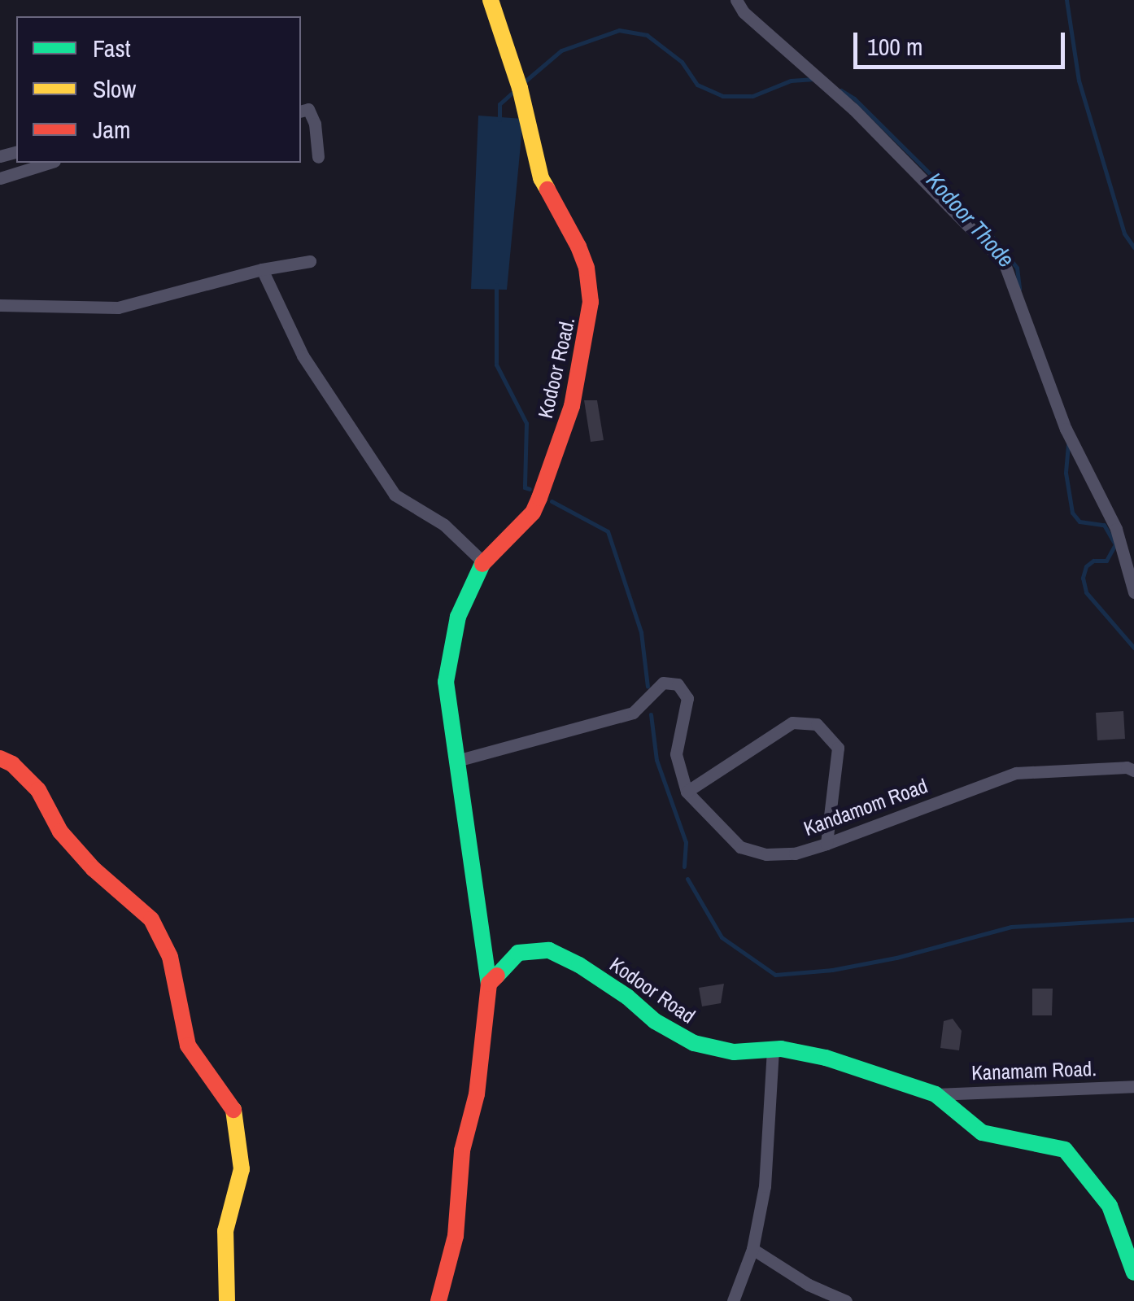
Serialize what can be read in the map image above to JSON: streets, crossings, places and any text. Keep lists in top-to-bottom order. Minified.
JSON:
{"streets":{"street":["Kodoor Road.","Kandamom Road","Kodoor Road","Kanamam Road."]},"crossings":[["Kodoor Road.","Kandamom Road"],["Kodoor Road","Kanamam Road."]],"water":["Kodoor Thode"],"legend":["Fast","Slow","Jam"],"scale_bar":"100 m"}
